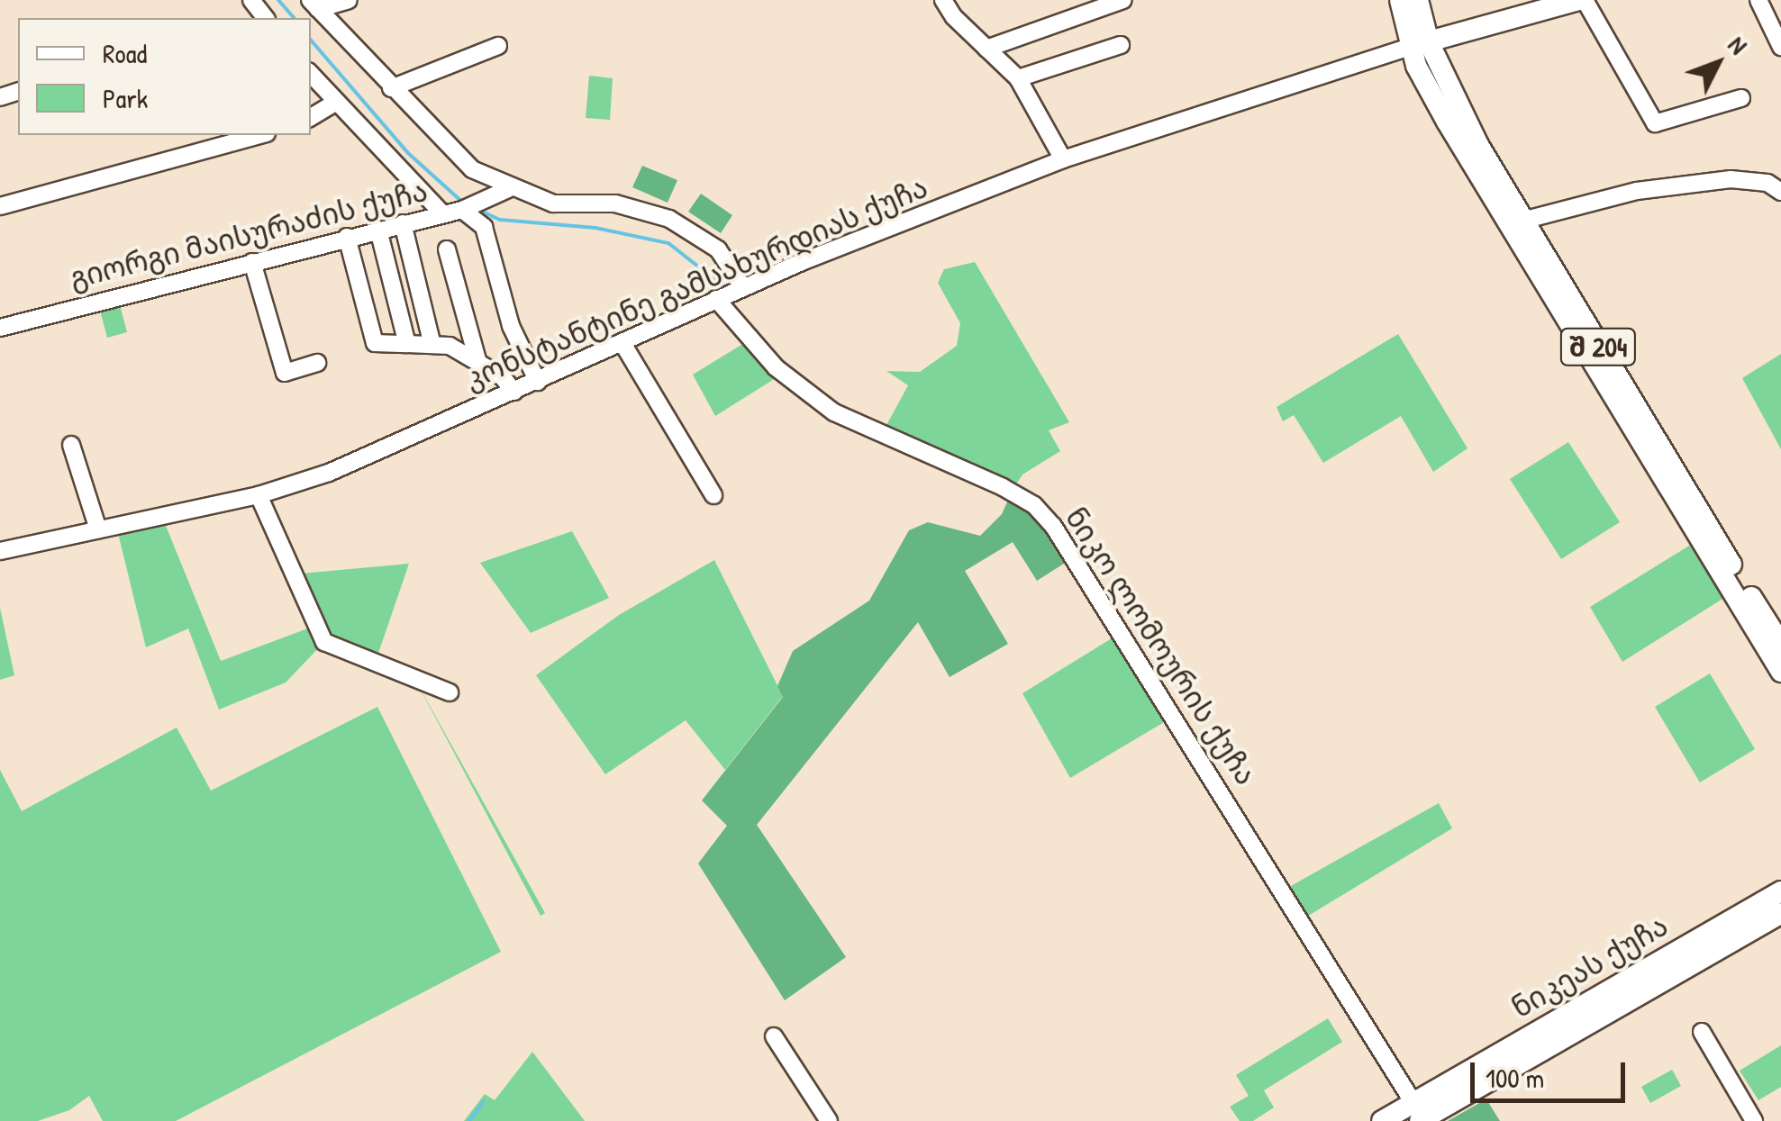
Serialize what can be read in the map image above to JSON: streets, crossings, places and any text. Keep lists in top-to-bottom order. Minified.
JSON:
{"streets":{"main road":["შ 204","ნიკეას ქუჩა"],"street":["გიორგი მაისურაძის ქუჩა","კონსტანტინე გამსახურდიას ქუჩა","ნიკო ლომოურის ქუჩა"]},"crossings":[["კონსტანტინე გამსახურდიას ქუჩა","შ 204"],["კონსტანტინე გამსახურდიას ქუჩა","ნიკო ლომოურის ქუჩა"],["ნიკო ლომოურის ქუჩა","ნიკეას ქუჩა"]],"legend":["Road","Park"],"scale_bar":"100 m","north":"top right"}
